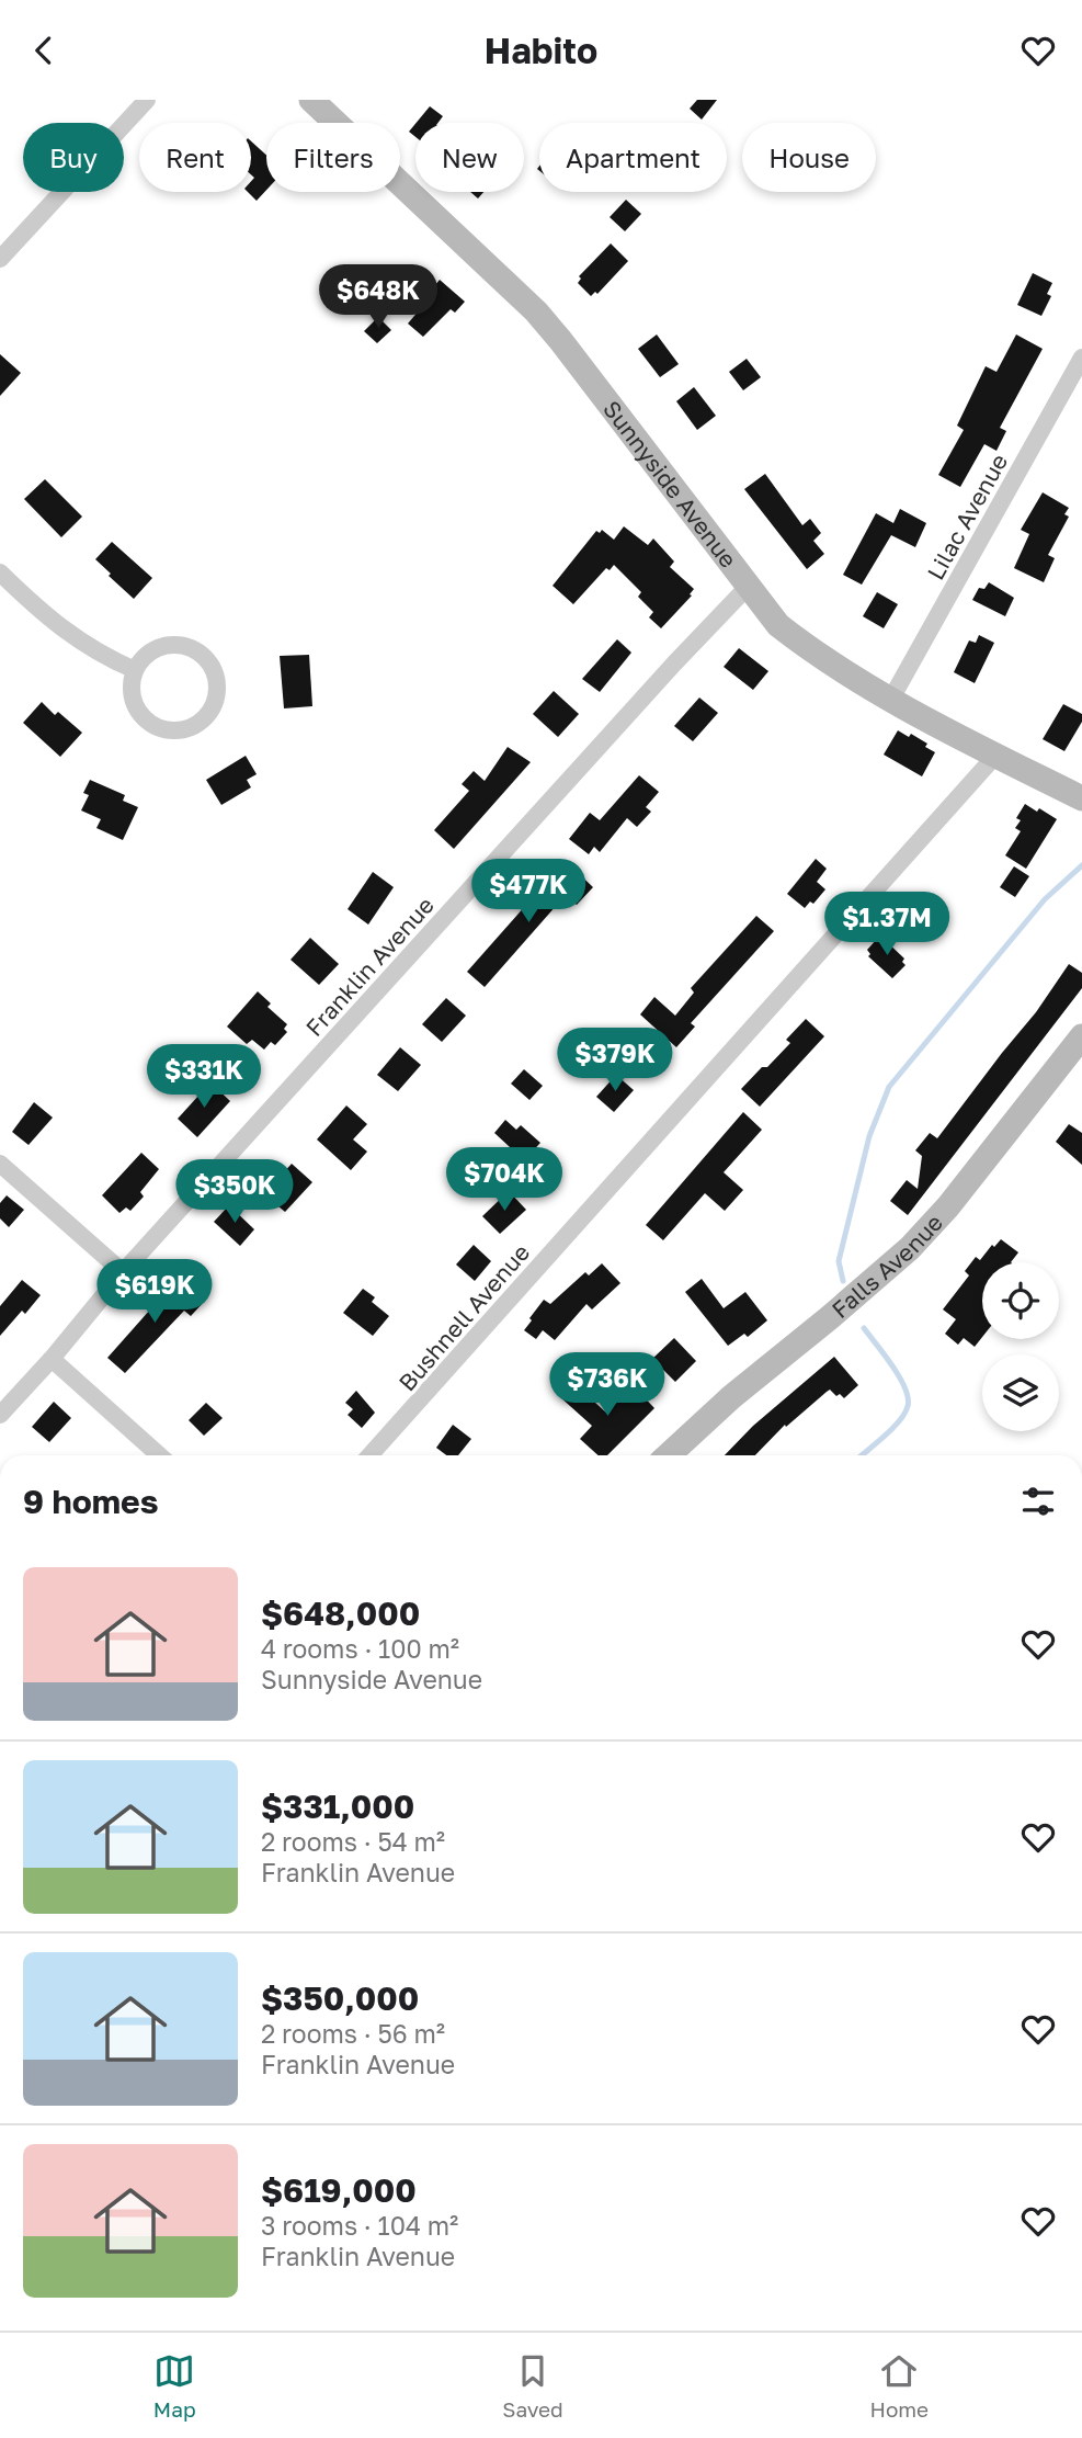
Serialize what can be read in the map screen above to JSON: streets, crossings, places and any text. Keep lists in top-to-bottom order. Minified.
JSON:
{"streets":{"street":["Sunnyside Avenue","Lilac Avenue","Franklin Avenue","Falls Avenue","Bushnell Avenue"]},"crossings":[["Sunnyside Avenue","Lilac Avenue"],["Sunnyside Avenue","Franklin Avenue"],["Sunnyside Avenue","Bushnell Avenue"]],"page":{"header":"Habito","chip":["Buy","Rent","Filters","New","Apartment","House"],"price":["$648K","$477K","$1.37M","$379K","$331K","$704K","$350K","$619K","$736K"],"heading":"9 homes","list":[{"name":"$648,000","note":"4 rooms · 100 m² · Sunnyside Avenue"},{"name":"$331,000","note":"2 rooms · 54 m² · Franklin Avenue"},{"name":"$350,000","note":"2 rooms · 56 m² · Franklin Avenue"},{"name":"$619,000","note":"3 rooms · 104 m² · Franklin Avenue"}],"tabs":["Map","Saved","Home"]}}
